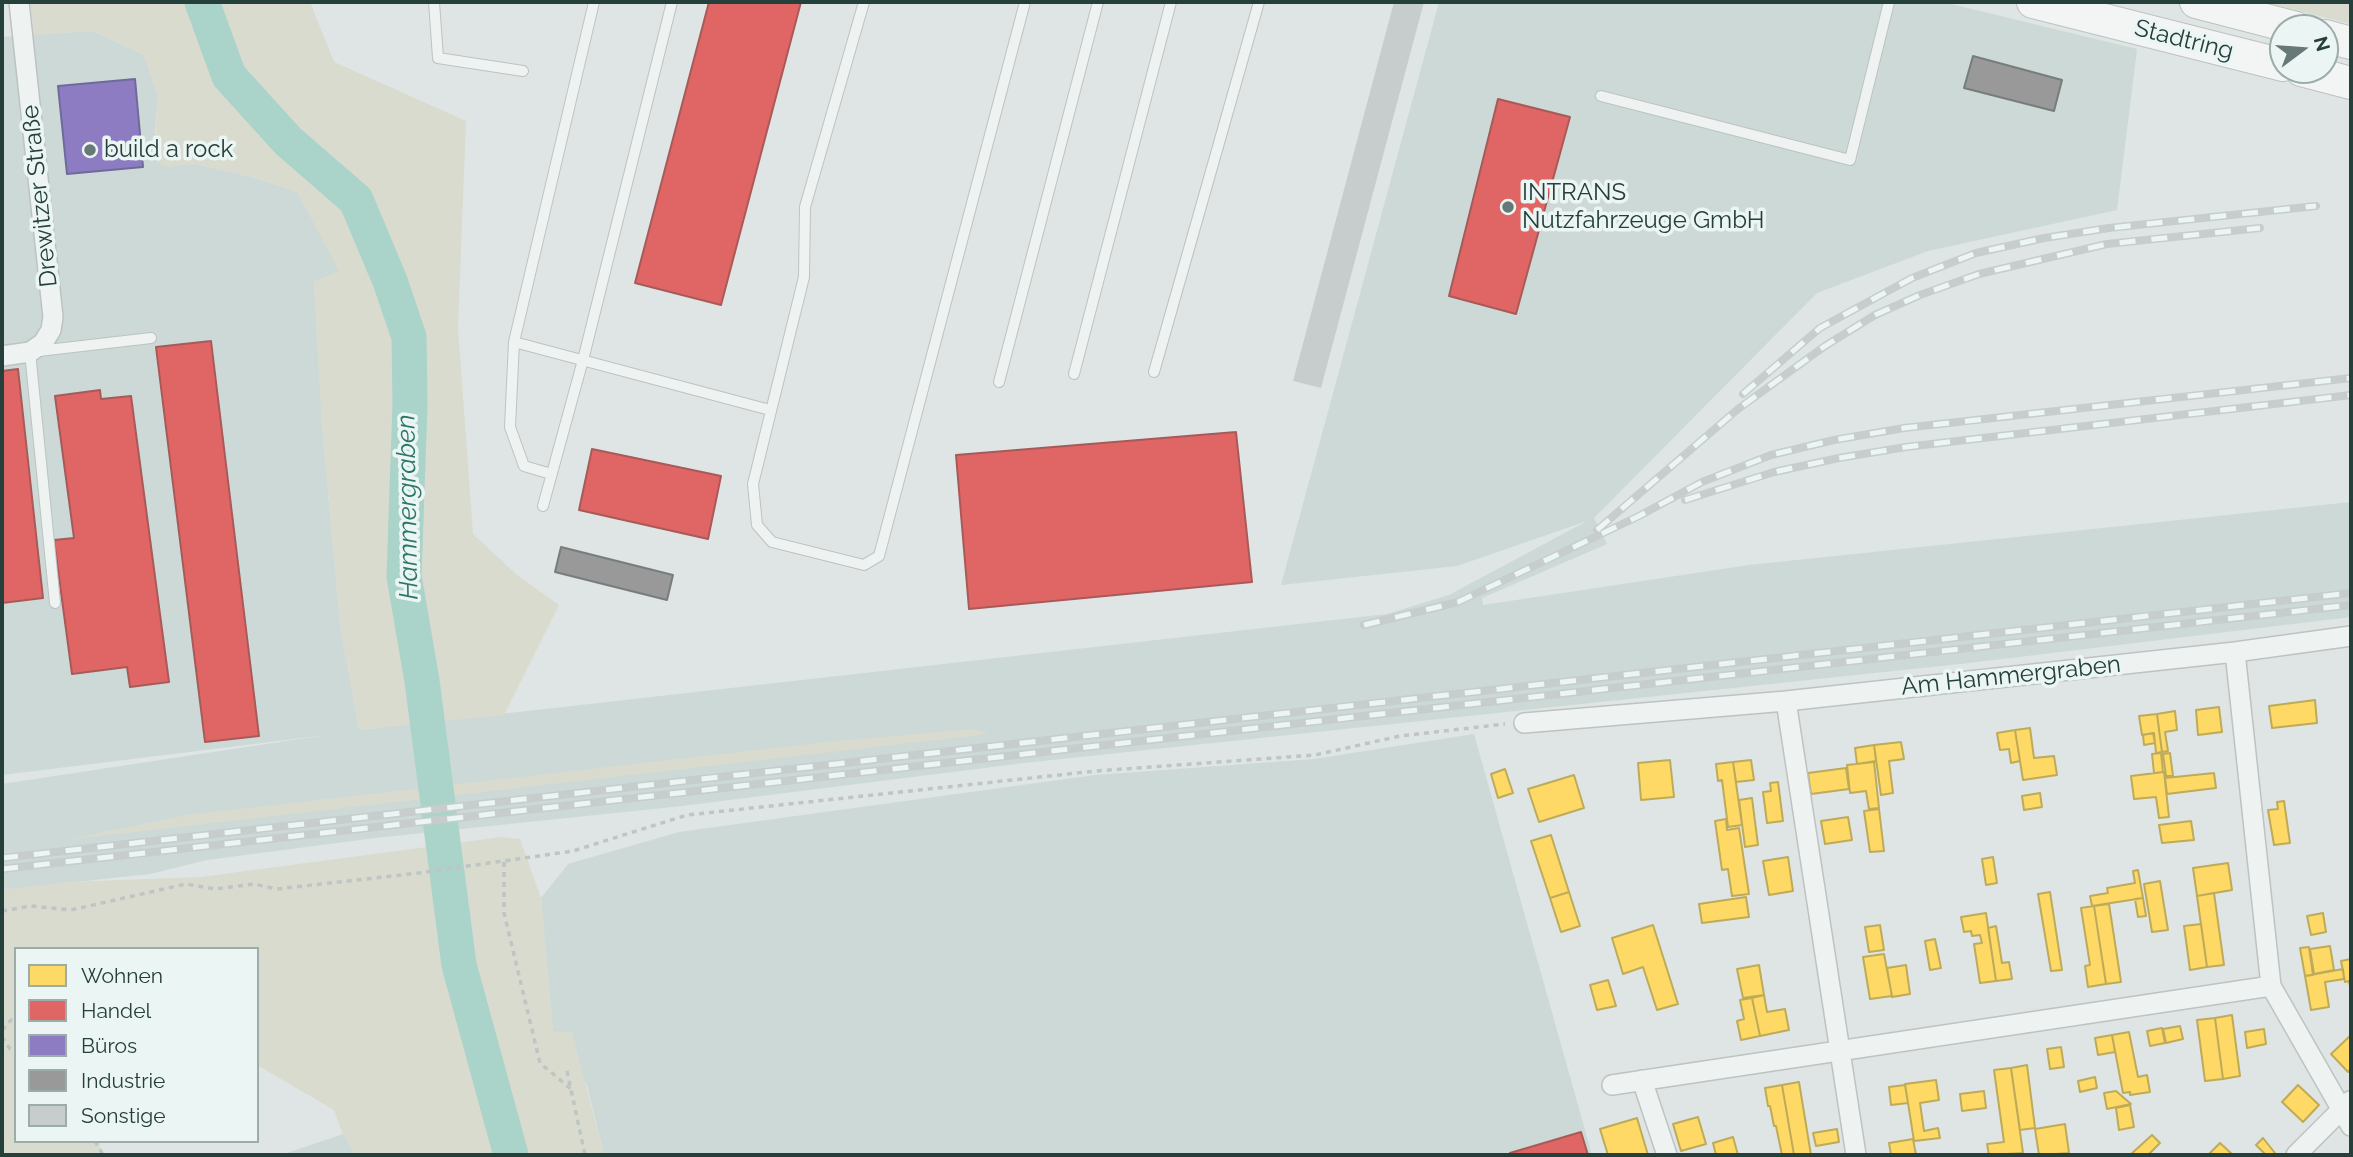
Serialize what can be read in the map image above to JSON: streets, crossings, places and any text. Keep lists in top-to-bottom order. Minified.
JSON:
{"streets":{"main road":["Stadtring"],"street":["Drewitzer Straße","Am Hammergraben"]},"water":["Hammergraben"],"places":["build a rock","INTRANS Nutzfahrzeuge GmbH"],"legend":["Wohnen","Handel","Büros","Industrie","Sonstige"],"north":"right"}
